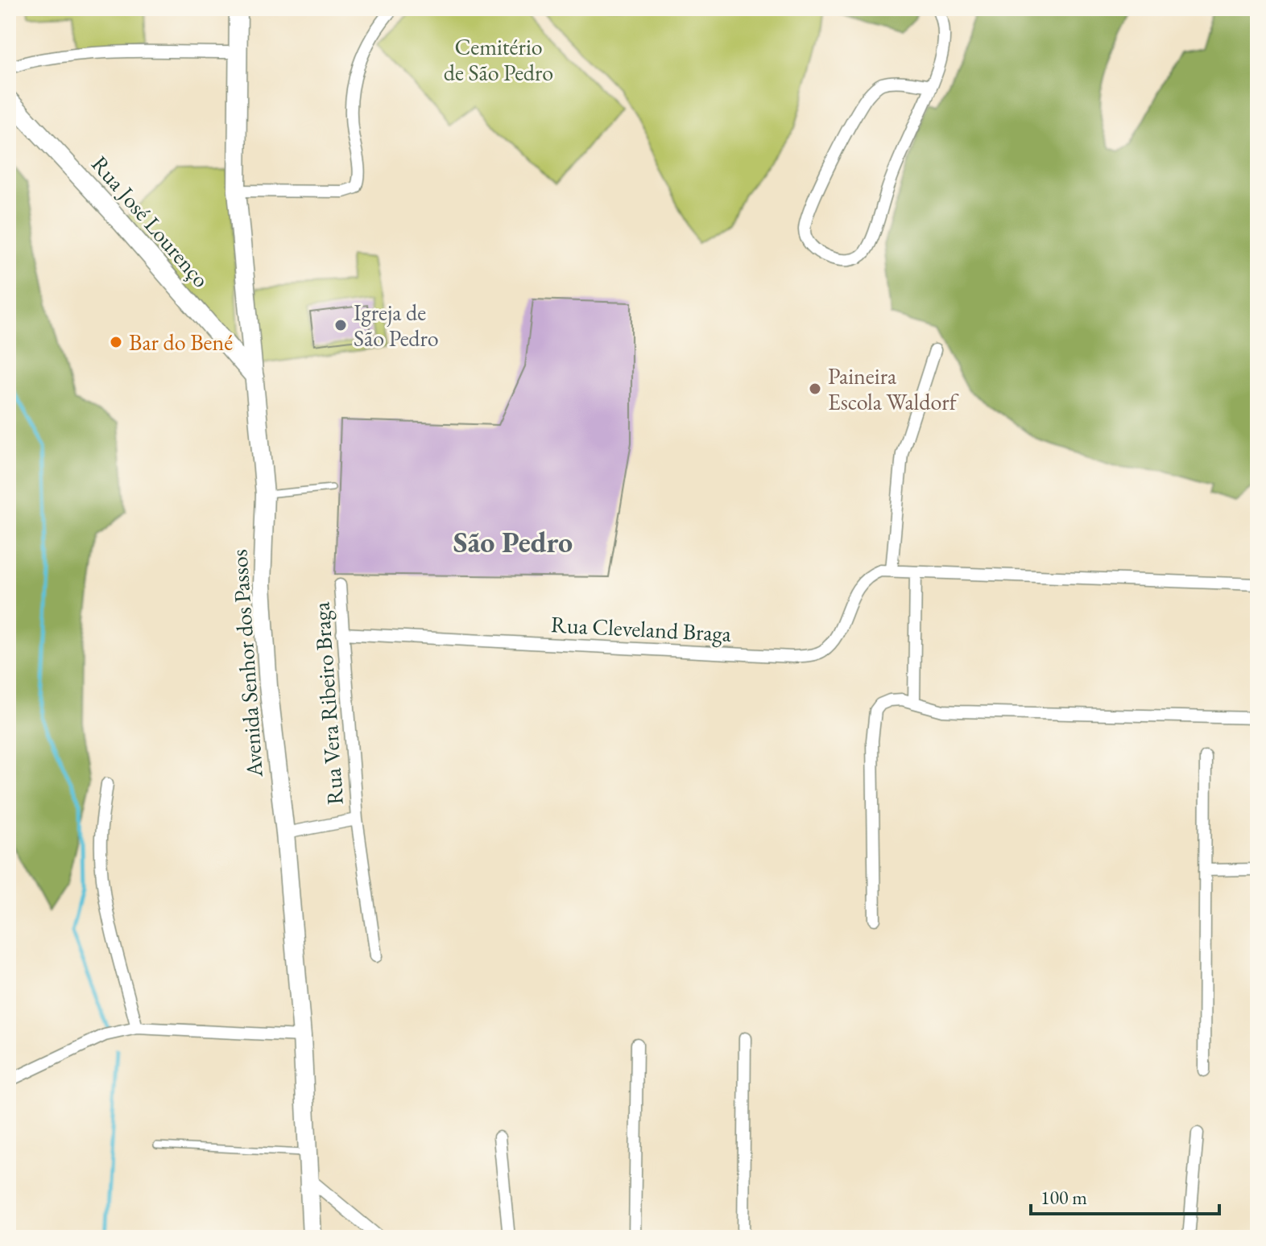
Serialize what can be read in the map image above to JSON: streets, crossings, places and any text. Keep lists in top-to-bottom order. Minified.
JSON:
{"streets":{"street":["Rua José Lourenço","Rua Cleveland Braga","Avenida Senhor dos Passos","Rua Vera Ribeiro Braga"]},"crossings":[["Rua José Lourenço","Avenida Senhor dos Passos"],["Rua Cleveland Braga","Rua Vera Ribeiro Braga"],["Avenida Senhor dos Passos","Rua Vera Ribeiro Braga"]],"districts":["São Pedro"],"parks":["Cemitério de São Pedro"],"places":["Igreja de São Pedro","Bar do Bené","Paineira Escola Waldorf"],"scale_bar":"100 m"}
